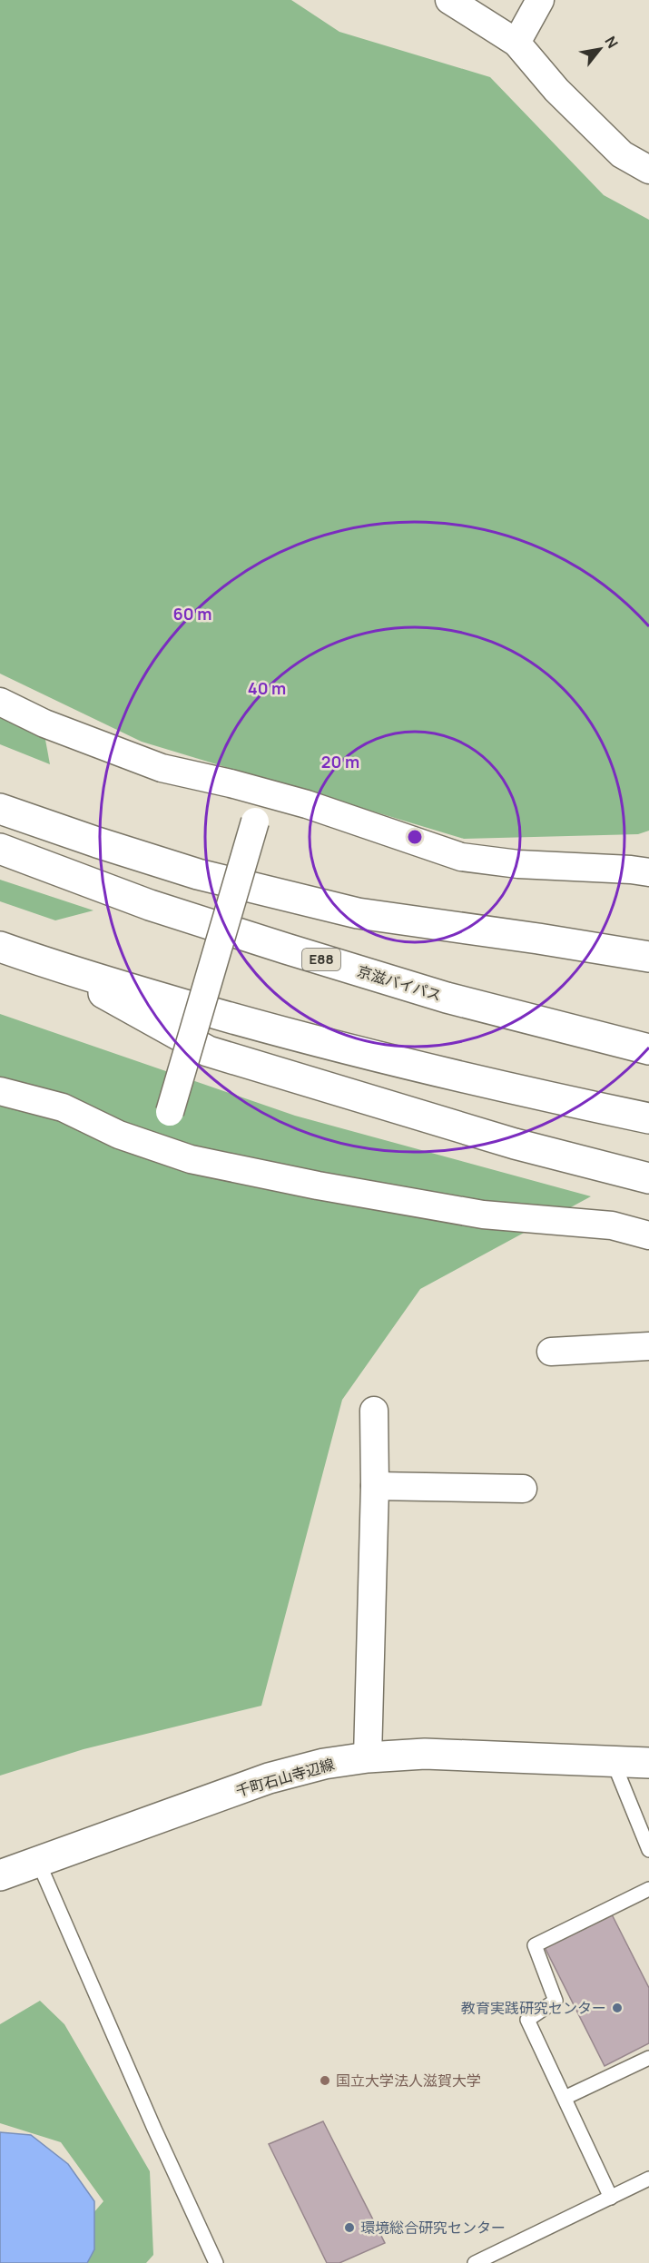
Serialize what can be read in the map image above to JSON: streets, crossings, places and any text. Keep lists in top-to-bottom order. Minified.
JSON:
{"streets":{"main road":["E88","京滋バイパス","千町石山寺辺線"]},"places":["教育実践研究センター","国立大学法人滋賀大学","環境総合研究センター"],"north":"top right","rings":["60 m","40 m","20 m"]}
